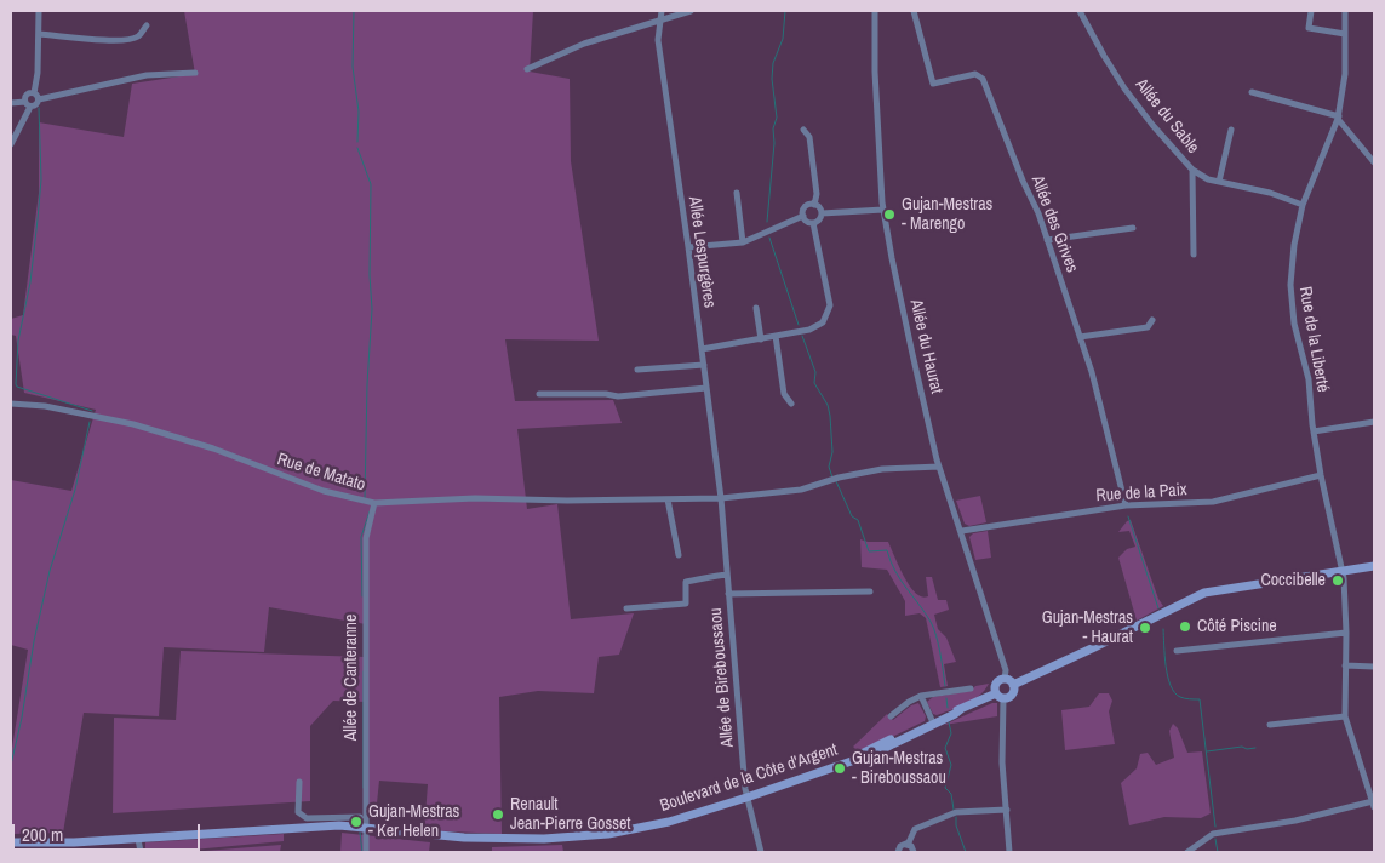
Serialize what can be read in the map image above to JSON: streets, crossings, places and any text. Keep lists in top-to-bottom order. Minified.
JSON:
{"streets":{"main road":["Boulevard de la Côte d'Argent"],"street":["Allée du Sable","Allée des Grives","Allée Lespurgères","Rue de la Liberté","Allée du Haurat","Rue de Matato","Rue de la Paix","Allée de Canteranne","Allée de Bireboussaou"]},"crossings":[["Allée du Sable","Rue de la Liberté"],["Allée des Grives","Rue de la Paix"],["Allée Lespurgères","Rue de Matato"],["Allée Lespurgères","Allée de Bireboussaou"],["Rue de la Liberté","Rue de la Paix"],["Allée du Haurat","Rue de Matato"],["Allée du Haurat","Rue de la Paix"],["Allée du Haurat","Boulevard de la Côte d'Argent"],["Rue de Matato","Allée de Canteranne"],["Rue de Matato","Allée de Bireboussaou"],["Allée de Canteranne","Boulevard de la Côte d'Argent"],["Allée de Bireboussaou","Boulevard de la Côte d'Argent"]],"places":["Gujan-Mestras - Marengo","Coccibelle","Côté Piscine","Gujan-Mestras - Haurat","Gujan-Mestras - Bireboussaou","Renault Jean-Pierre Gosset","Gujan-Mestras - Ker Helen"],"scale_bar":"200 m"}
